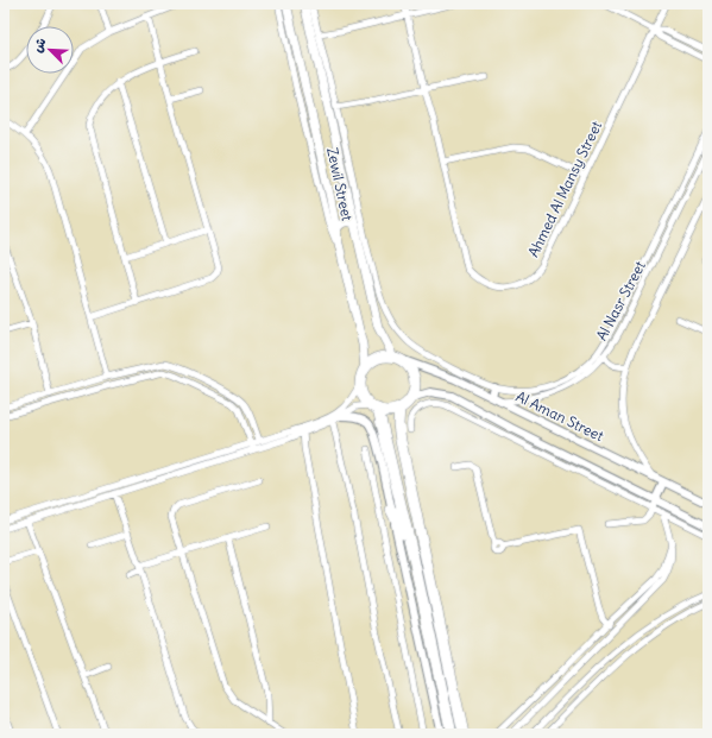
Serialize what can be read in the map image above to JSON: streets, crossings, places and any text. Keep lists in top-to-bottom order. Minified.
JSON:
{"streets":{"main road":["Zewil Street"],"street":["Ahmed Al Mansy Street","Al Nasr Street","Al Aman Street"]},"crossings":[["Zewil Street","Al Aman Street"],["Al Nasr Street","Al Aman Street"]],"north":"top left"}
